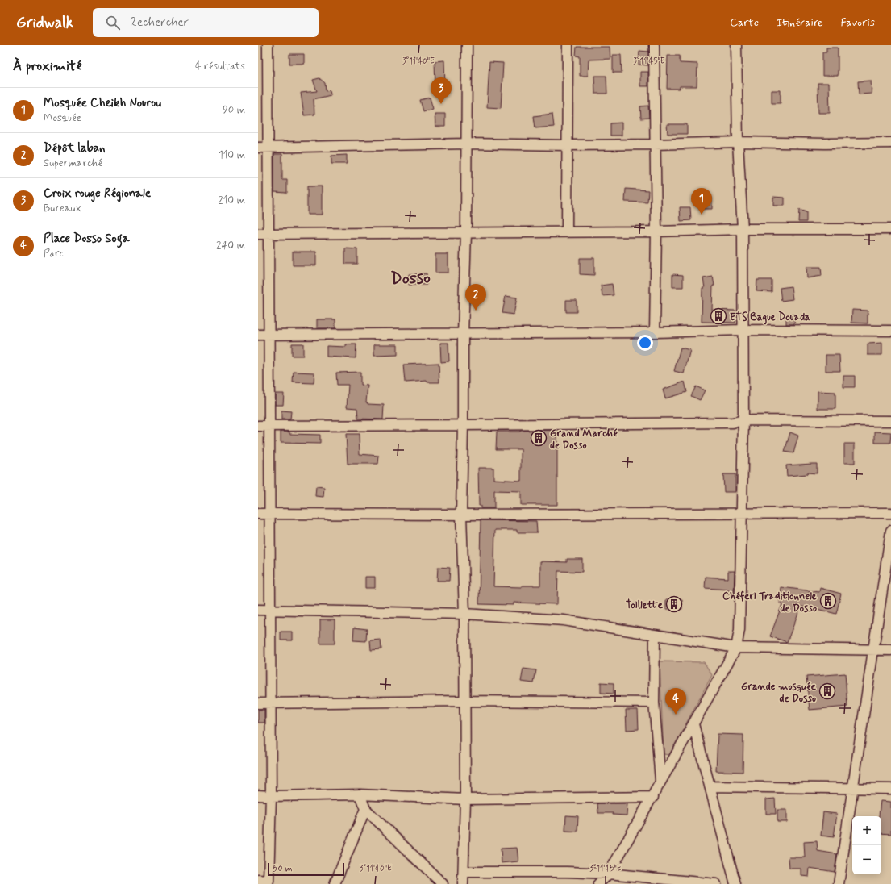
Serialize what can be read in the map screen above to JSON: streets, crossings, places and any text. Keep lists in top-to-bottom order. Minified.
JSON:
{"districts":["Dosso"],"places":{"building":["ETS Bague Douada","Grand Marché de Dosso","Chéferi Traditionnele de Dosso","Toillette","Grande mosquée de Dosso"]},"scale_bar":"50 m","page":{"header":"Gridwalk","search":"Rechercher","nav":["Carte","Itinéraire","Favoris"],"heading":["À proximité","4 résultats"],"pins":["3","1","2","4"],"list":[{"mark":"1","name":"Mosquée Cheikh Nourou","note":"Mosquée","value":"90 m"},{"mark":"2","name":"Dépôt laban","note":"Supermarché","value":"110 m"},{"mark":"3","name":"Croix rouge Régionale","note":"Bureaux","value":"210 m"},{"mark":"4","name":"Place Dosso Soga","note":"Parc","value":"240 m"}],"map_buttons":["+","−"],"scale":"50 m"},"coordinates":["3°11'40\"E","3°11'45\"E"]}
